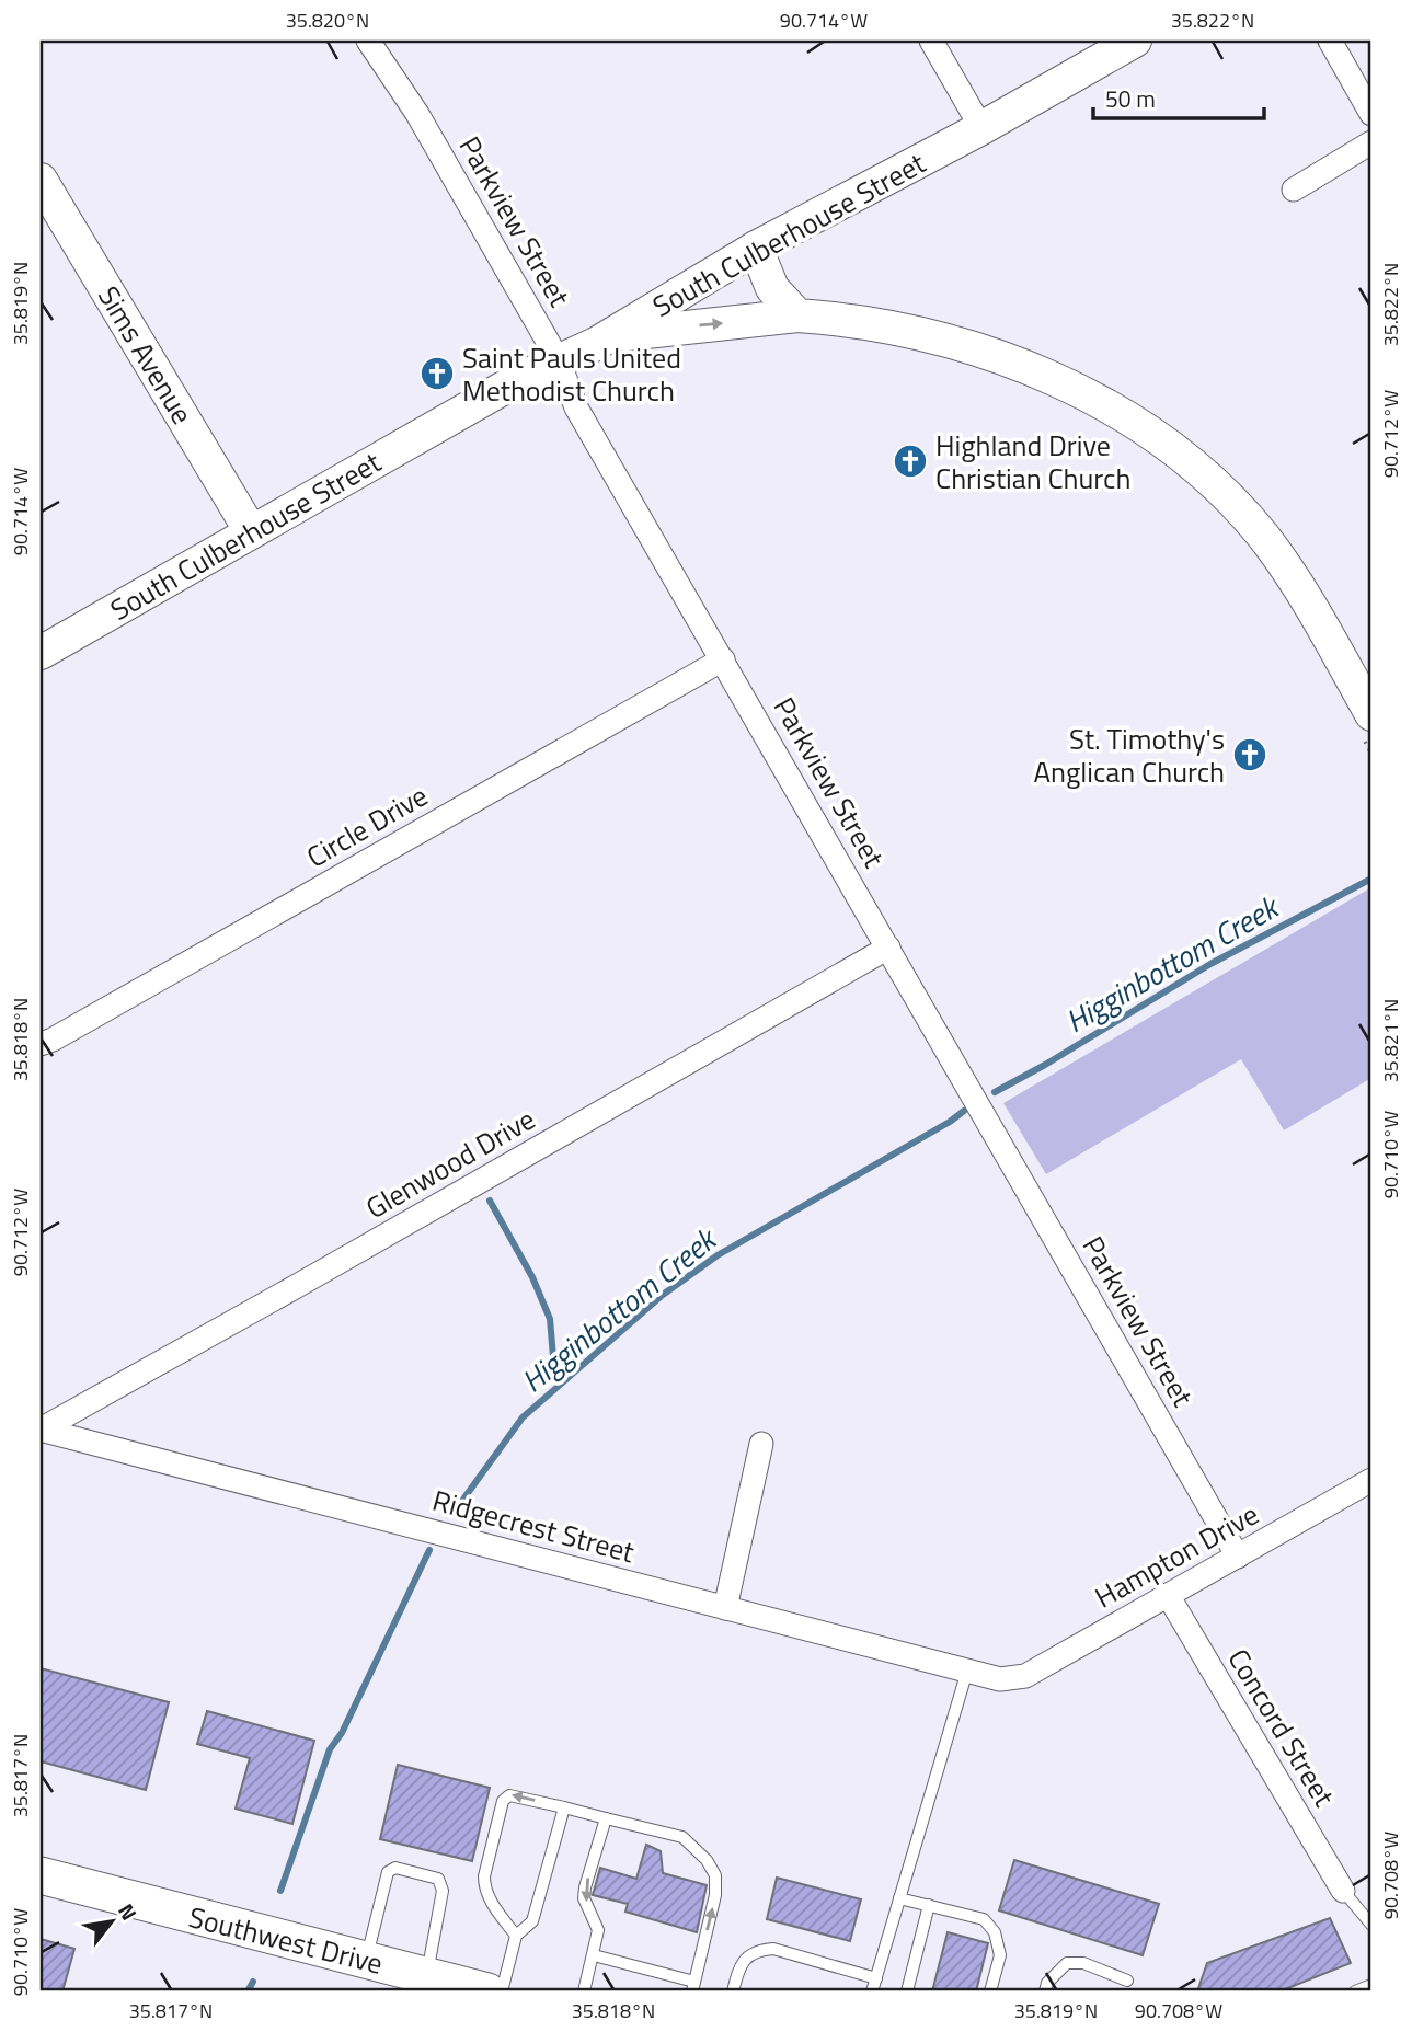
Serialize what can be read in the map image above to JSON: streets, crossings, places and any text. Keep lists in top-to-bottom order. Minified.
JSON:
{"streets":{"main road":["Southwest Drive"],"street":["Parkview Street","South Culberhouse Street","Sims Avenue","Circle Drive","Glenwood Drive","Ridgecrest Street","Hampton Drive","Concord Street"]},"crossings":[["Parkview Street","South Culberhouse Street"],["Parkview Street","Circle Drive"],["Parkview Street","Glenwood Drive"],["Parkview Street","Hampton Drive"],["South Culberhouse Street","Sims Avenue"],["Glenwood Drive","Ridgecrest Street"],["Ridgecrest Street","Hampton Drive"],["Hampton Drive","Concord Street"]],"water":["Higginbottom Creek"],"places":{"church":["Saint Pauls United Methodist Church","Highland Drive Christian Church","St. Timothy's Anglican Church"]},"scale_bar":"50 m","north":"top right","coordinates":["35.820°N","90.714°W","35.822°N","35.819°N","90.712°W","35.818°N","35.821°N","90.710°W","35.817°N","90.708°W"]}
